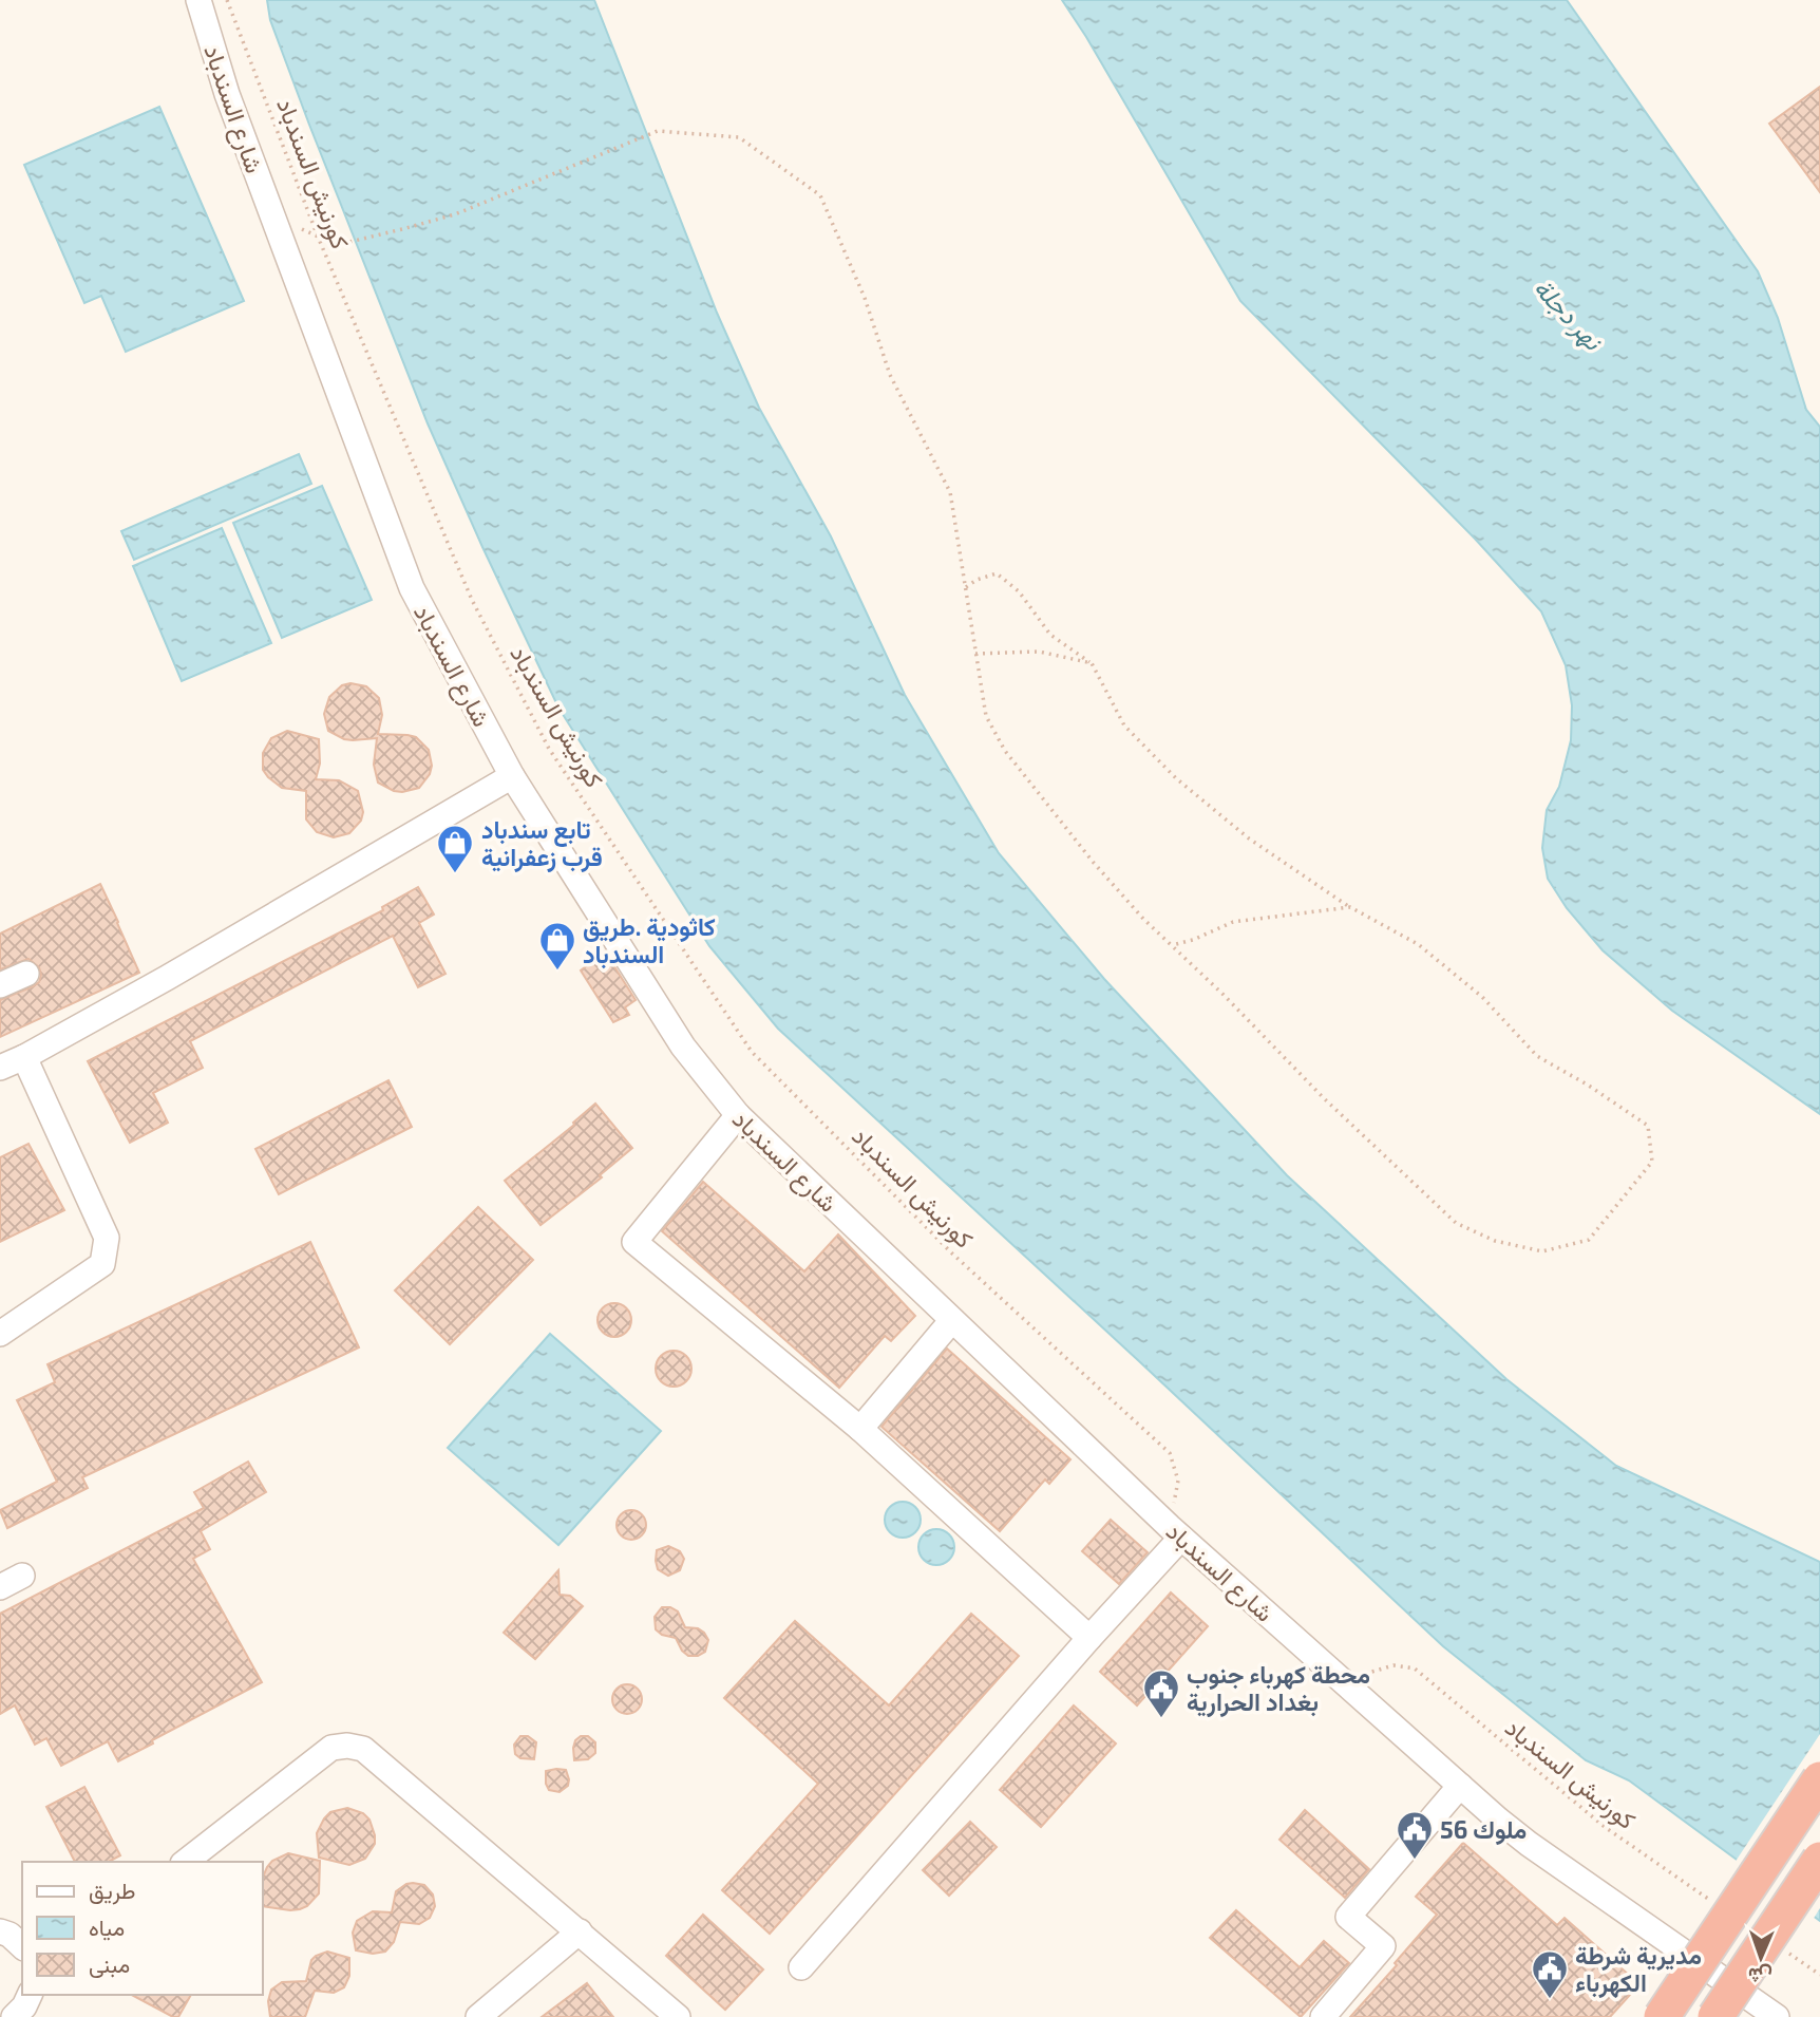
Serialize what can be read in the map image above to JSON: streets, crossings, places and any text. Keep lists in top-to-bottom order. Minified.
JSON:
{"streets":{"street":["شارع السندباد"],"path":["كورنيش السندباد"]},"crossings":[["شارع السندباد","كورنيش السندباد"]],"water":["نهر دجلة"],"places":{"shop":["تابع سندباد قرب زعفرانية","كاثودية .طريق السندباد"],"public building":["محطة كهرباء جنوب بغداد الحرارية","ملوك 56","مديرية شرطة الكهرباء"]},"legend":["طريق","مياه","مبنى"],"north":"bottom"}
